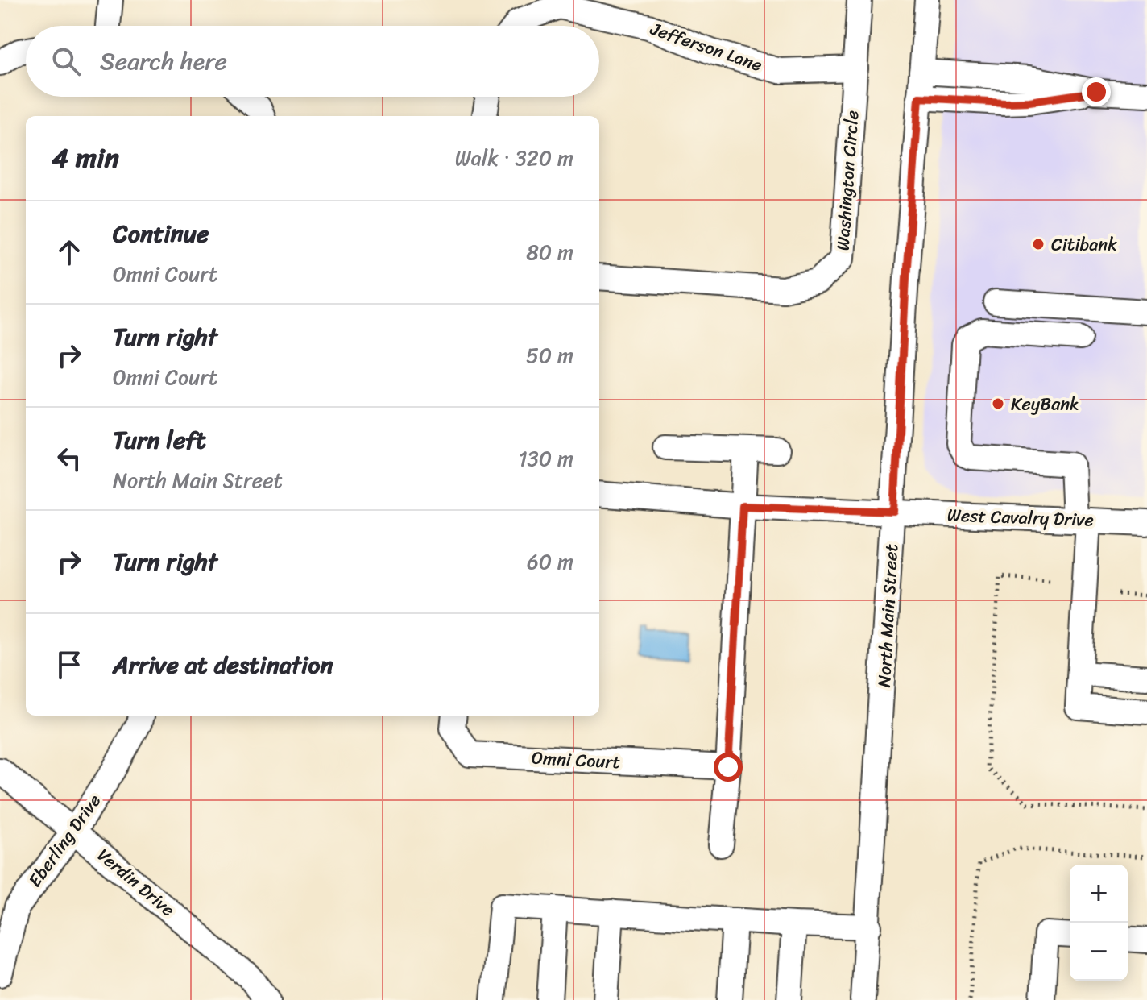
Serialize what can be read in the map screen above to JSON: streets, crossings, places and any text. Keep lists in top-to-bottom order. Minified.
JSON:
{"streets":{"street":["Jefferson Lane","Washington Circle","West Cavalry Drive","North Main Street","Omni Court","Eberling Drive","Verdin Drive"]},"crossings":[["Jefferson Lane","Washington Circle"],["West Cavalry Drive","North Main Street"],["Eberling Drive","Verdin Drive"]],"places":["Citibank","KeyBank"],"page":{"search":"Search here","heading":["4 min","Walk · 320 m"],"list":[["Continue","Omni Court","80 m"],["Turn right","Omni Court","50 m"],["Turn left","North Main Street","130 m"],["Turn right","60 m"],"Arrive at destination"],"map_buttons":["+","−"]}}
